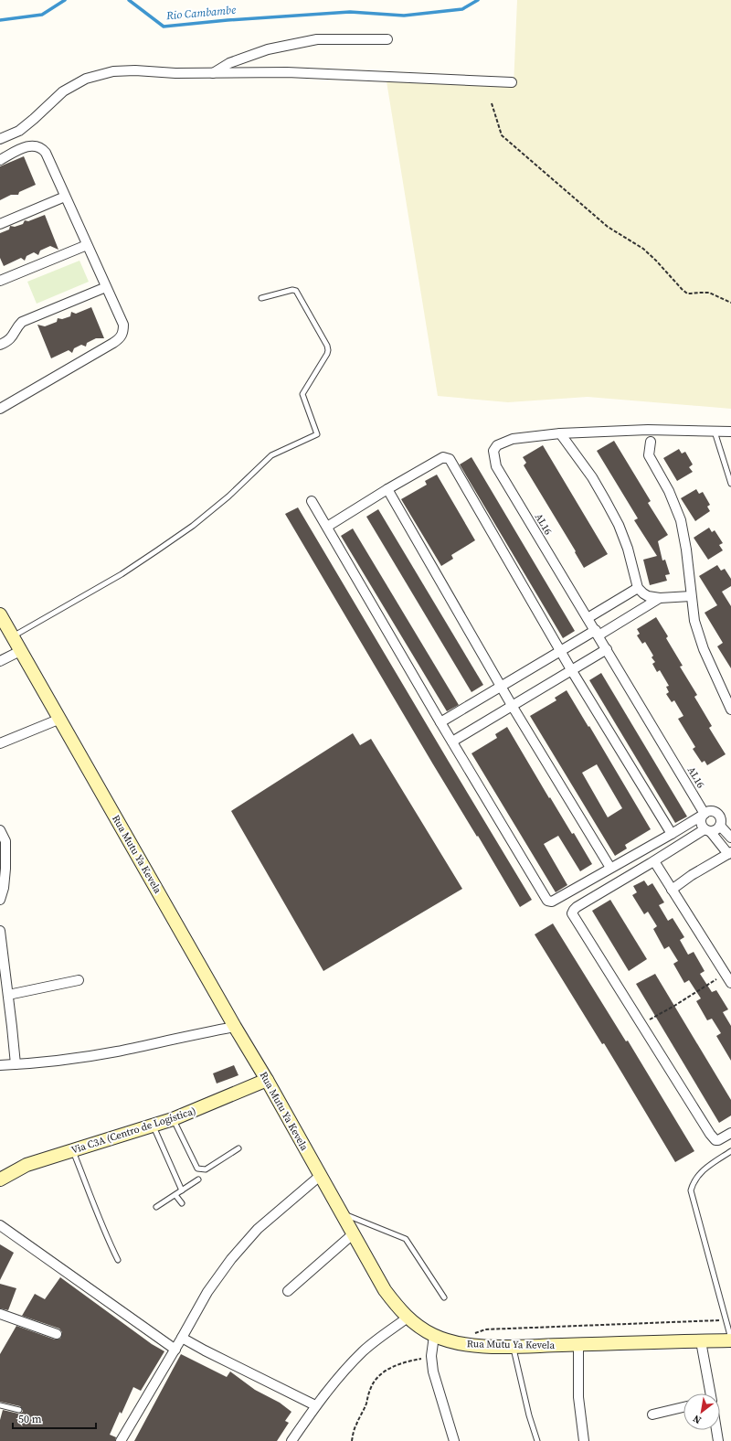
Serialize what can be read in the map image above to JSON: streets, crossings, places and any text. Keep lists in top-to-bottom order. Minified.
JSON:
{"streets":{"main road":["Rua Mutu Ya Kevela","Via C3A (Centro de Logística)"],"street":["AL16"]},"crossings":[["Rua Mutu Ya Kevela","Via C3A (Centro de Logística)"]],"water":["Rio Cambambe"],"scale_bar":"50 m","north":"bottom left"}
